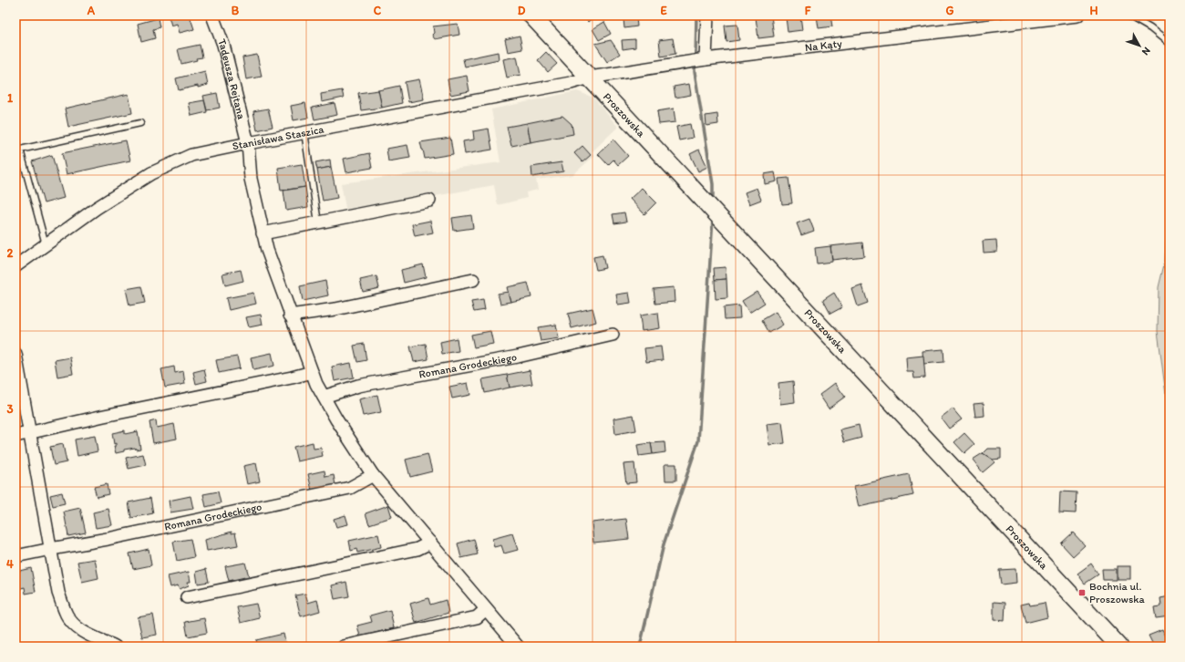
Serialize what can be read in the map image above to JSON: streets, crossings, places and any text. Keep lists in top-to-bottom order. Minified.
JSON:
{"streets":{"main road":["Proszowska"],"street":["Na Kąty","Tadeusza Rejtana","Stanisława Staszica","Romana Grodeckiego"]},"crossings":[["Na Kąty","Proszowska"],["Na Kąty","Stanisława Staszica"],["Tadeusza Rejtana","Stanisława Staszica"]],"places":{"transit":["Bochnia ul. Proszowska"]},"north":"bottom right","grid":{"columns":["A","B","C","D","E","F","G","H"],"rows":["1","2","3","4"]}}
